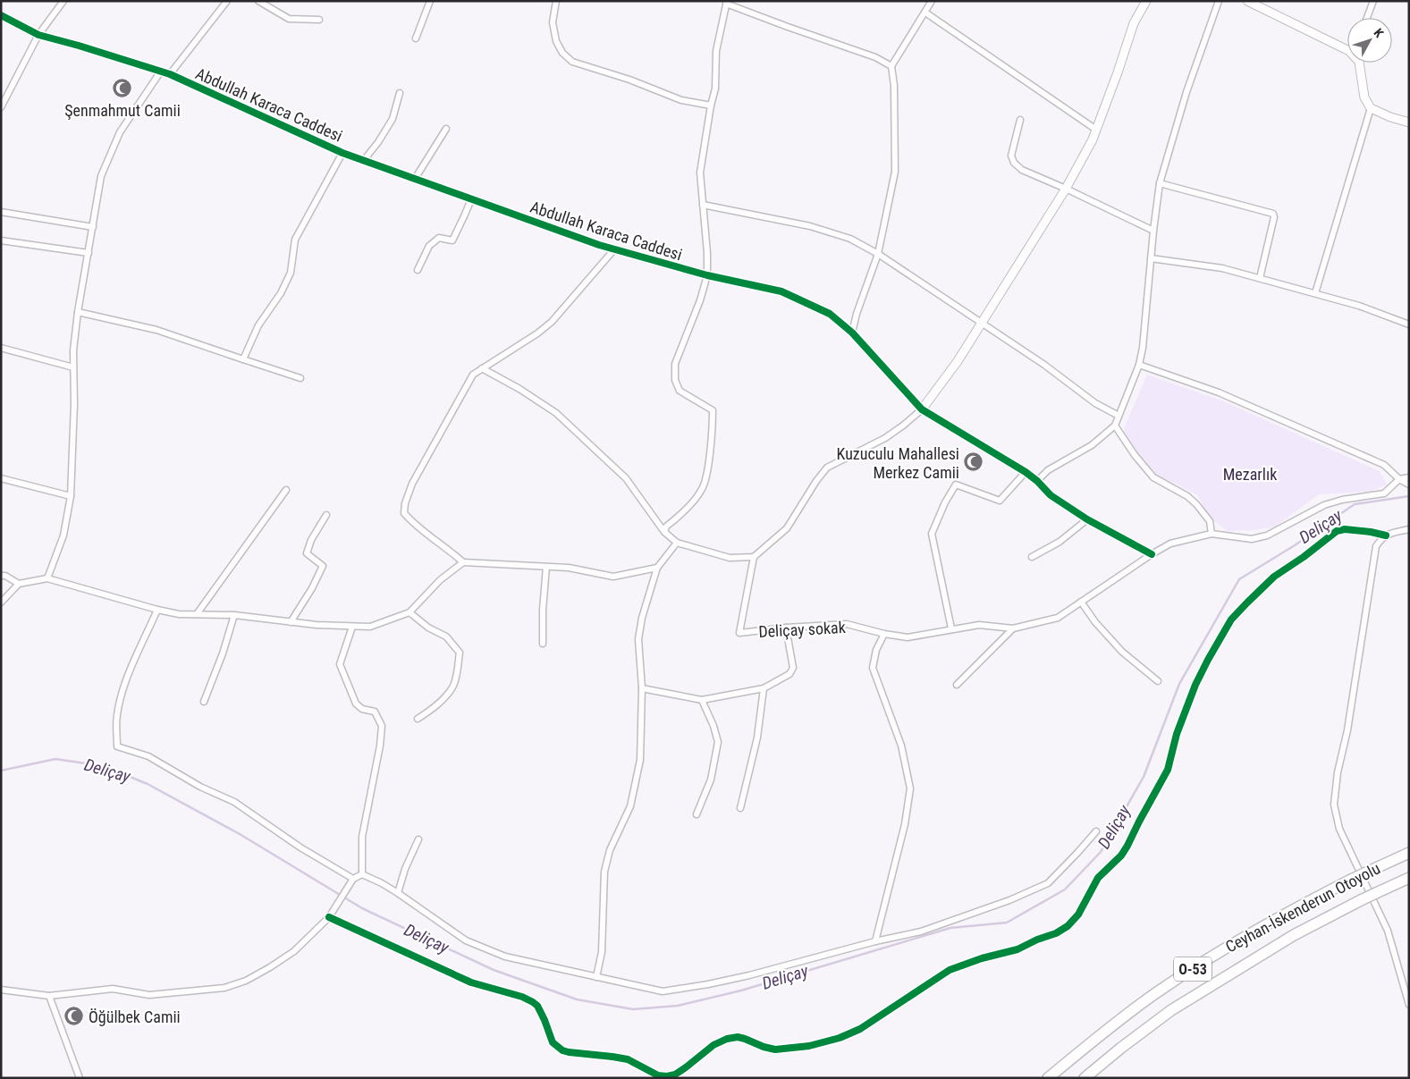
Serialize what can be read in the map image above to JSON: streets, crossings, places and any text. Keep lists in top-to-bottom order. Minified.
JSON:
{"streets":{"highway":["Ceyhan-İskenderun Otoyolu","O-53"],"street":["Abdullah Karaca Caddesi","Deliçay sokak"]},"crossings":[["Abdullah Karaca Caddesi","Deliçay sokak"]],"water":["Deliçay"],"parks":["Mezarlık"],"places":{"mosque":["Şenmahmut Camii","Kuzuculu Mahallesi Merkez Camii","Öğülbek Camii"]},"north":"top right"}
